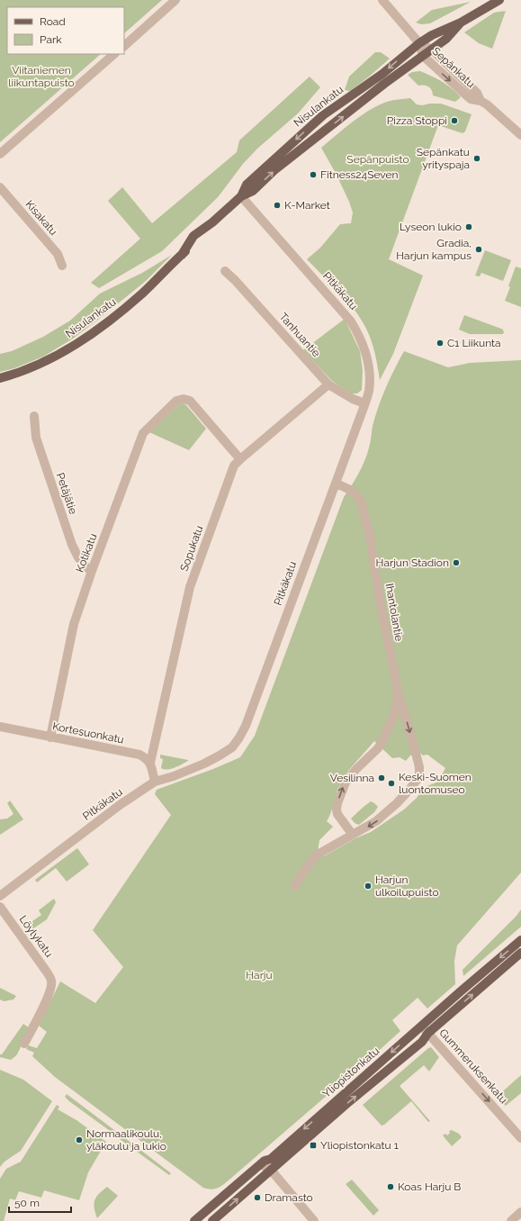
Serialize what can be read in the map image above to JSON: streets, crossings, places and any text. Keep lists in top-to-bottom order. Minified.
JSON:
{"streets":{"main road":["Nisulankatu","Yliopistonkatu"],"street":["Sepänkatu","Kisakatu","Pitkäkatu","Tanhuantie","Petäjätie","Sopukatu","Kotikatu","Ihantolantie","Kortesuonkatu","Löylykatu","Gummeruksenkatu"]},"crossings":[["Sepänkatu","Nisulankatu"],["Nisulankatu","Pitkäkatu"],["Pitkäkatu","Tanhuantie"],["Pitkäkatu","Ihantolantie"],["Tanhuantie","Sopukatu"],["Petäjätie","Kotikatu"],["Sopukatu","Kotikatu"],["Sopukatu","Kortesuonkatu"],["Kotikatu","Kortesuonkatu"],["Gummeruksenkatu","Yliopistonkatu"]],"one_way":["Gummeruksenkatu"],"parks":["Viitaniemen liikuntapuisto","Sepänpuisto","Harju"],"places":{"other":["Pizza Stoppi","Sepänkatu yrityspaja","Fitness24Seven","K-Market","Lyseon lukio","Gradia, Harjun kampus","C1 Liikunta","Harjun Stadion","Vesilinna","Keski-Suomen luontomuseo","Harjun ulkoilupuisto","Normaalikoulu, yläkoulu ja lukio","Koas Harju B","Dramasto"],"transit":["Yliopistonkatu 1"]},"legend":["Road","Park"],"scale_bar":"50 m"}
